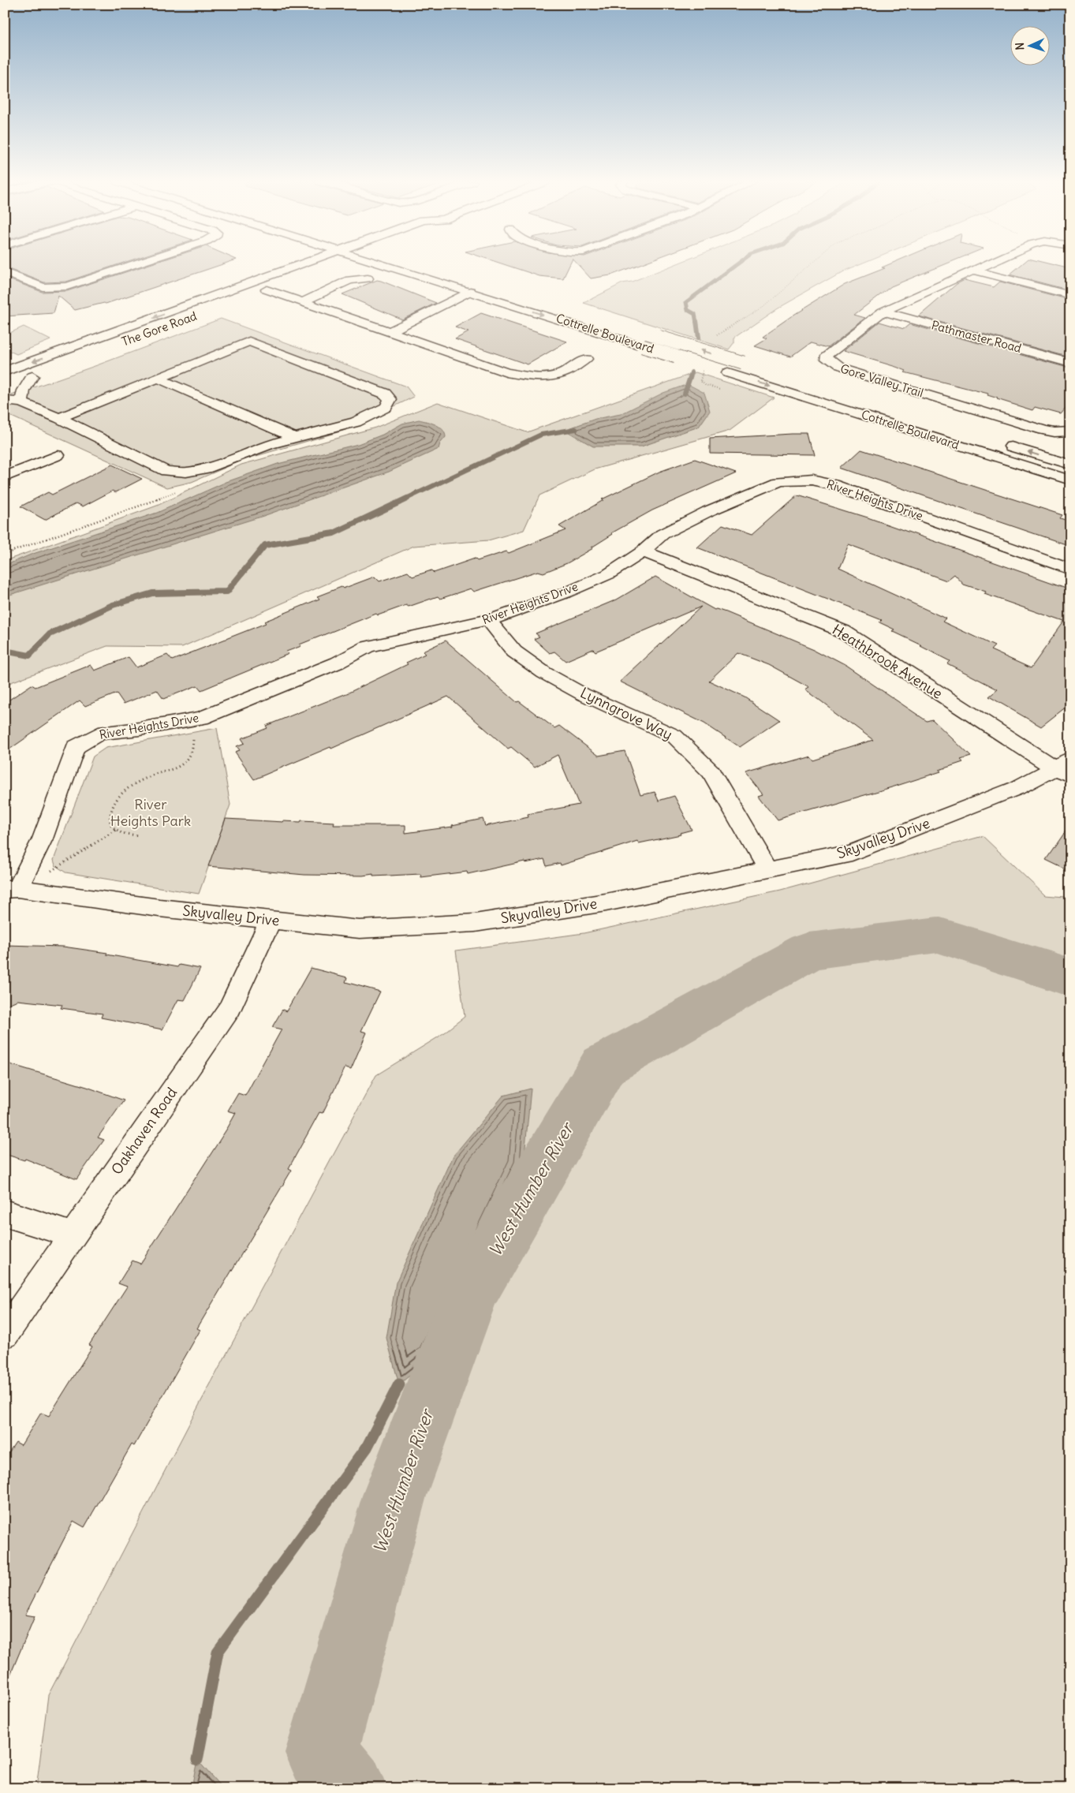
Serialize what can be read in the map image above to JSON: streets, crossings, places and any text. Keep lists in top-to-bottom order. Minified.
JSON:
{"streets":{"street":["The Gore Road","Cottrelle Boulevard","Pathmaster Road","Gore Valley Trail","River Heights Drive","Heathbrook Avenue","Lynngrove Way","Skyvalley Drive","Oakhaven Road"]},"crossings":[["Pathmaster Road","Gore Valley Trail"],["River Heights Drive","Heathbrook Avenue"],["River Heights Drive","Lynngrove Way"],["River Heights Drive","Skyvalley Drive"],["Heathbrook Avenue","Skyvalley Drive"],["Lynngrove Way","Skyvalley Drive"],["Skyvalley Drive","Oakhaven Road"]],"water":["West Humber River"],"parks":["River Heights Park"],"north":"left"}
